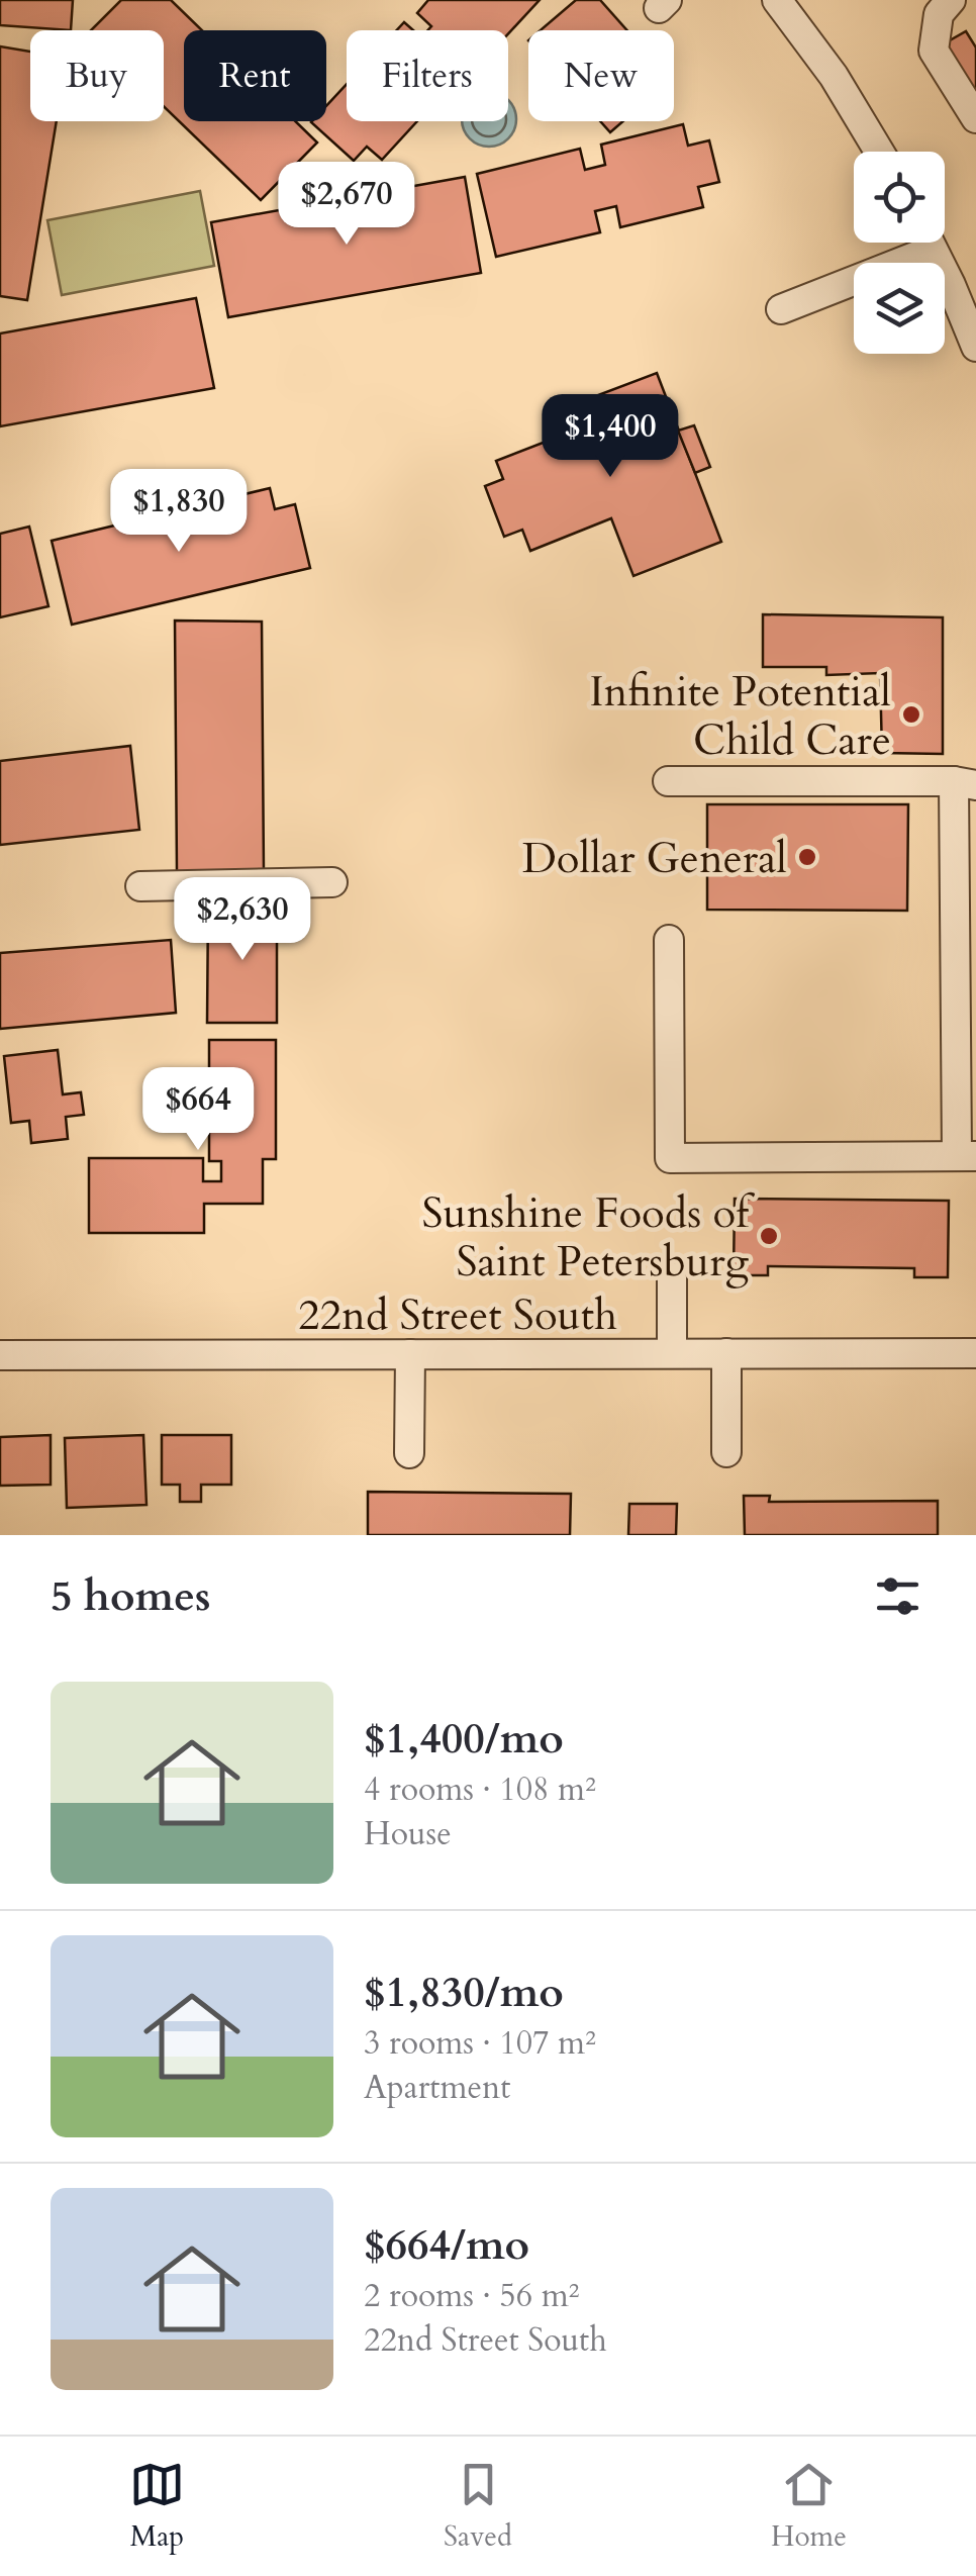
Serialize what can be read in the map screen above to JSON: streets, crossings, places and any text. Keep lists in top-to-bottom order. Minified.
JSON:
{"streets":{"street":["22nd Street South"]},"places":["Infinite Potential Child Care","Dollar General","Sunshine Foods of Saint Petersburg"],"page":{"chip":["Buy","Rent","Filters","New"],"price":["$2,670","$1,400","$1,830","$2,630","$664"],"heading":"5 homes","list":[{"name":"$1,400/mo","note":"4 rooms · 108 m² · House"},{"name":"$1,830/mo","note":"3 rooms · 107 m² · Apartment"},{"name":"$664/mo","note":"2 rooms · 56 m² · 22nd Street South"}],"tabs":["Map","Saved","Home"]}}
